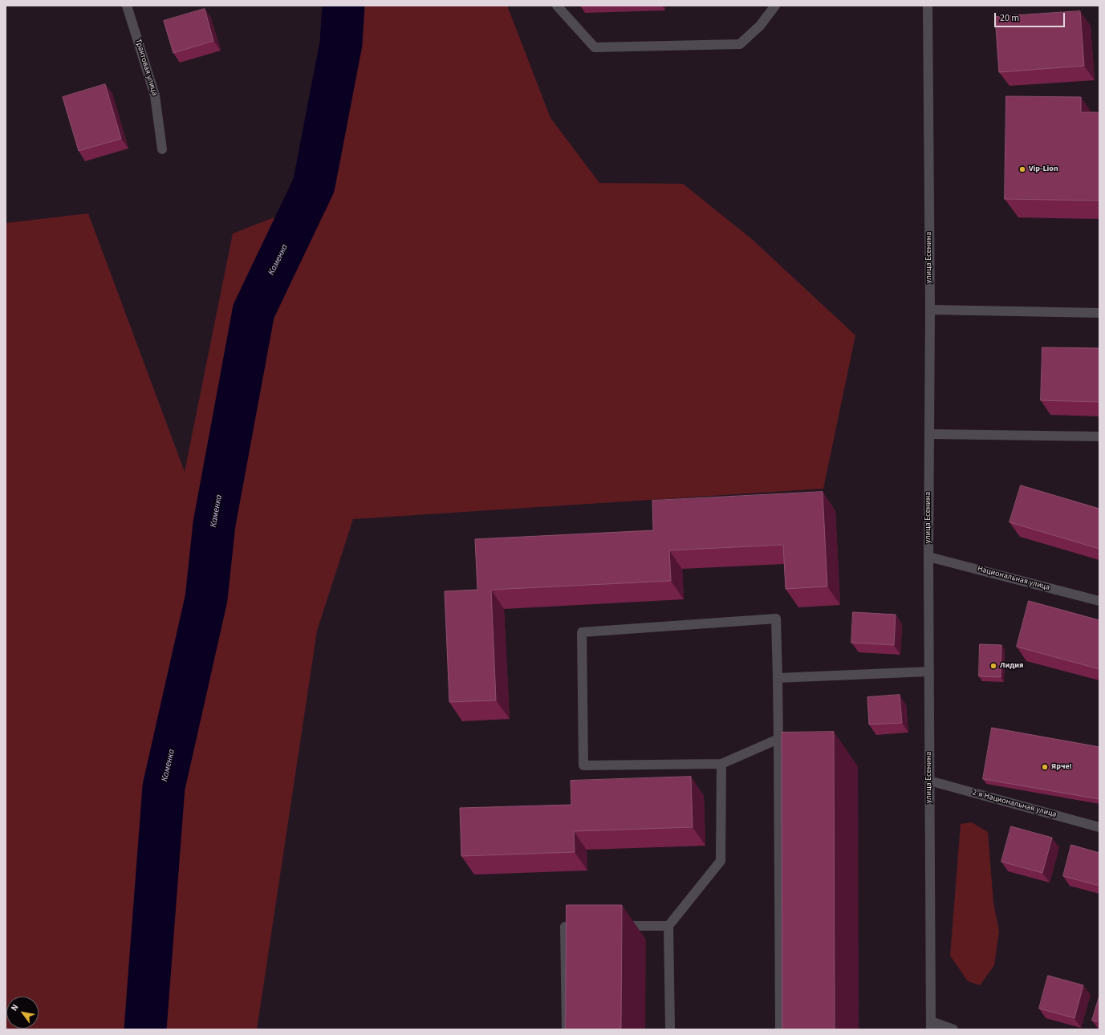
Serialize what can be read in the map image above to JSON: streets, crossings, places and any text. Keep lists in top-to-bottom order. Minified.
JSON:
{"streets":{"street":["Трактовая улица","улица Есенина","Национальная улица","2-я Национальная улица"]},"crossings":[["улица Есенина","Национальная улица"],["улица Есенина","2-я Национальная улица"]],"water":["Каменка"],"places":["Vip-Lion","Лидия","Ярче!"],"scale_bar":"20 m","north":"top left"}
